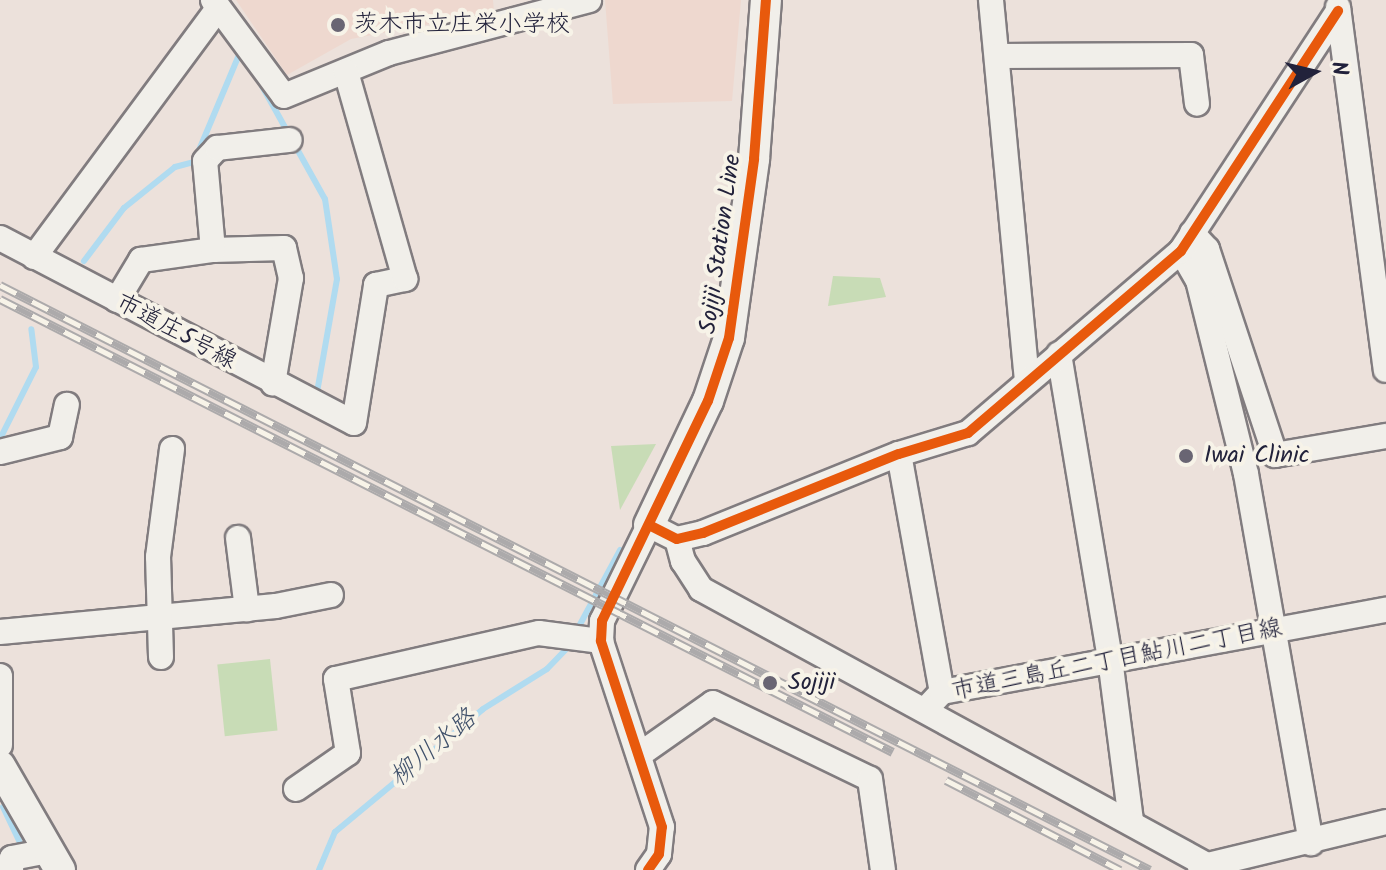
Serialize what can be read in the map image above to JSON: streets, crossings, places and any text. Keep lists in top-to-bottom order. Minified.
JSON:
{"streets":{"main road":["Sojiji Station Line"],"street":["市道庄5号線","市道三島丘二丁目鮎川二丁目線"]},"water":["柳川水路"],"places":["茨木市立庄栄小学校","Iwai Clinic","Sojiji"],"north":"right"}
